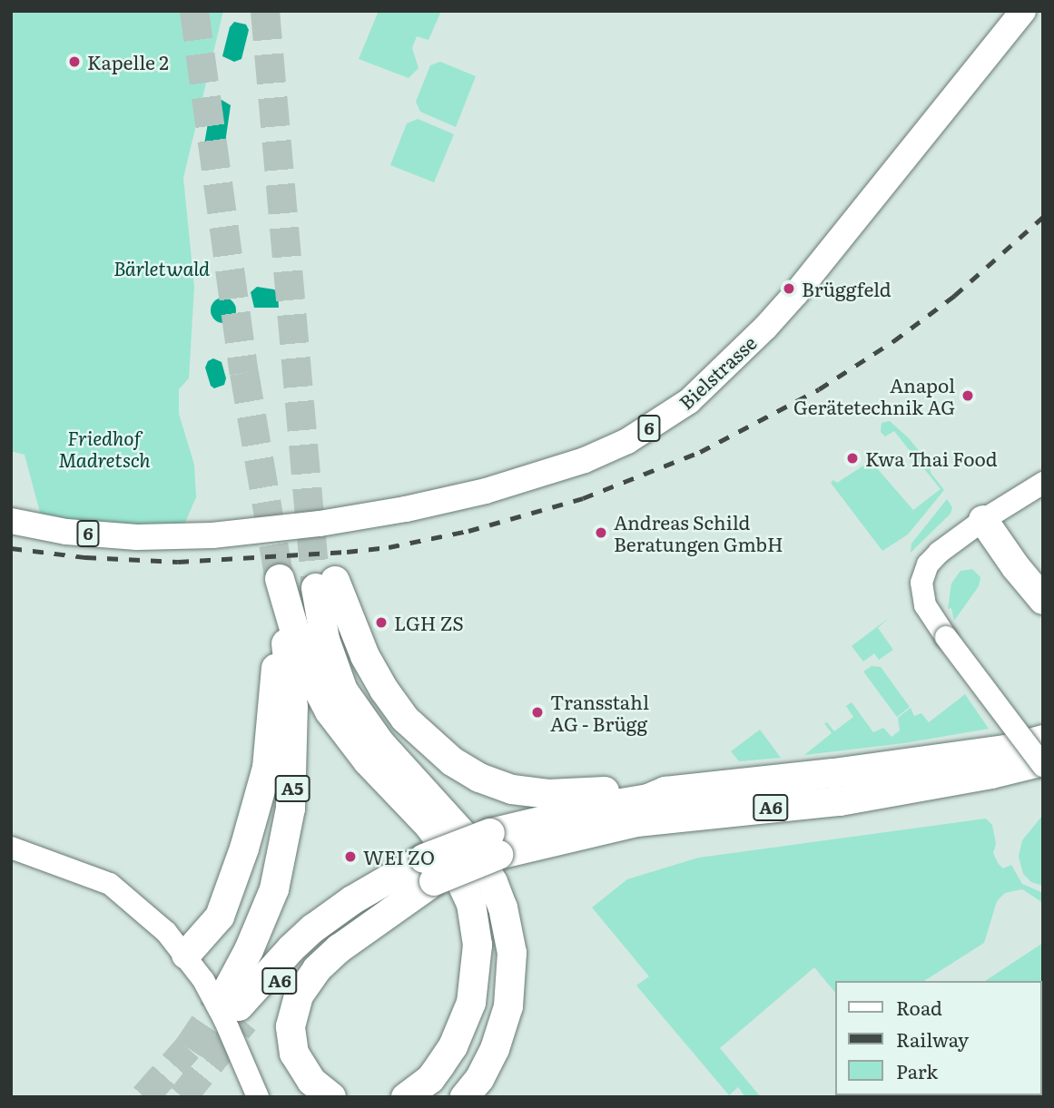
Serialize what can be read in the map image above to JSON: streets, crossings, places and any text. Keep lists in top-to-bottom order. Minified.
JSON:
{"streets":{"highway":["A5","A6"],"main road":["Bielstrasse","6"]},"crossings":[["A5","A6"]],"parks":["Bärletwald","Friedhof Madretsch"],"places":["Kapelle 2","Brüggfeld","Anapol Gerätetechnik AG","Kwa Thai Food","Andreas Schild Beratungen GmbH","LGH ZS","Transstahl AG - Brügg","WEI ZO"],"legend":["Road","Railway","Park"]}
